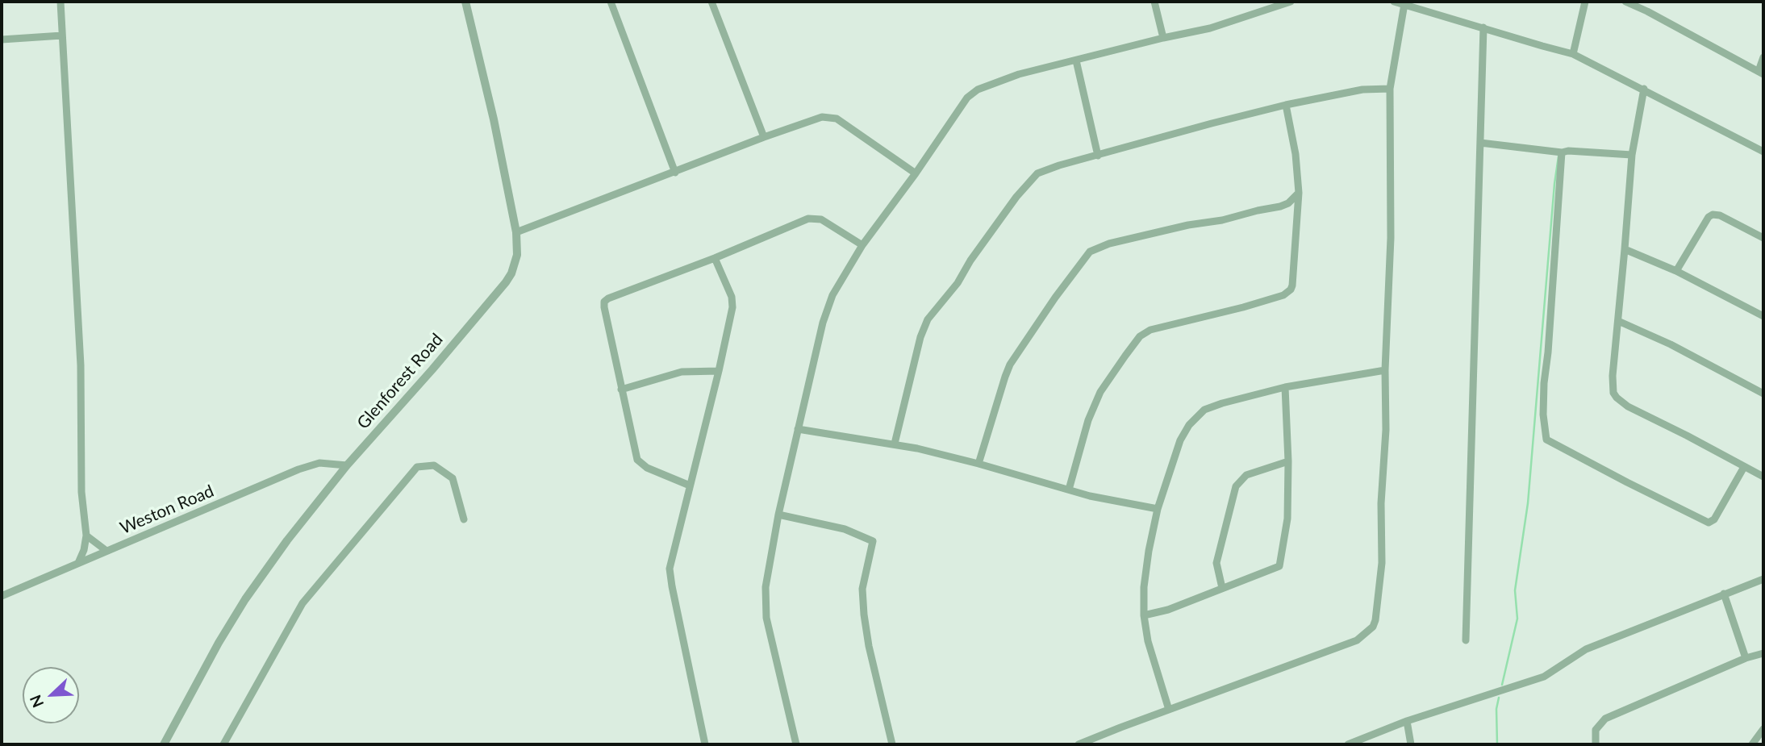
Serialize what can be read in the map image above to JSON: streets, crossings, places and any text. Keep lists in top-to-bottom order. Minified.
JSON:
{"streets":{"street":["Glenforest Road","Weston Road"]},"crossings":[["Glenforest Road","Weston Road"]],"north":"bottom left"}
